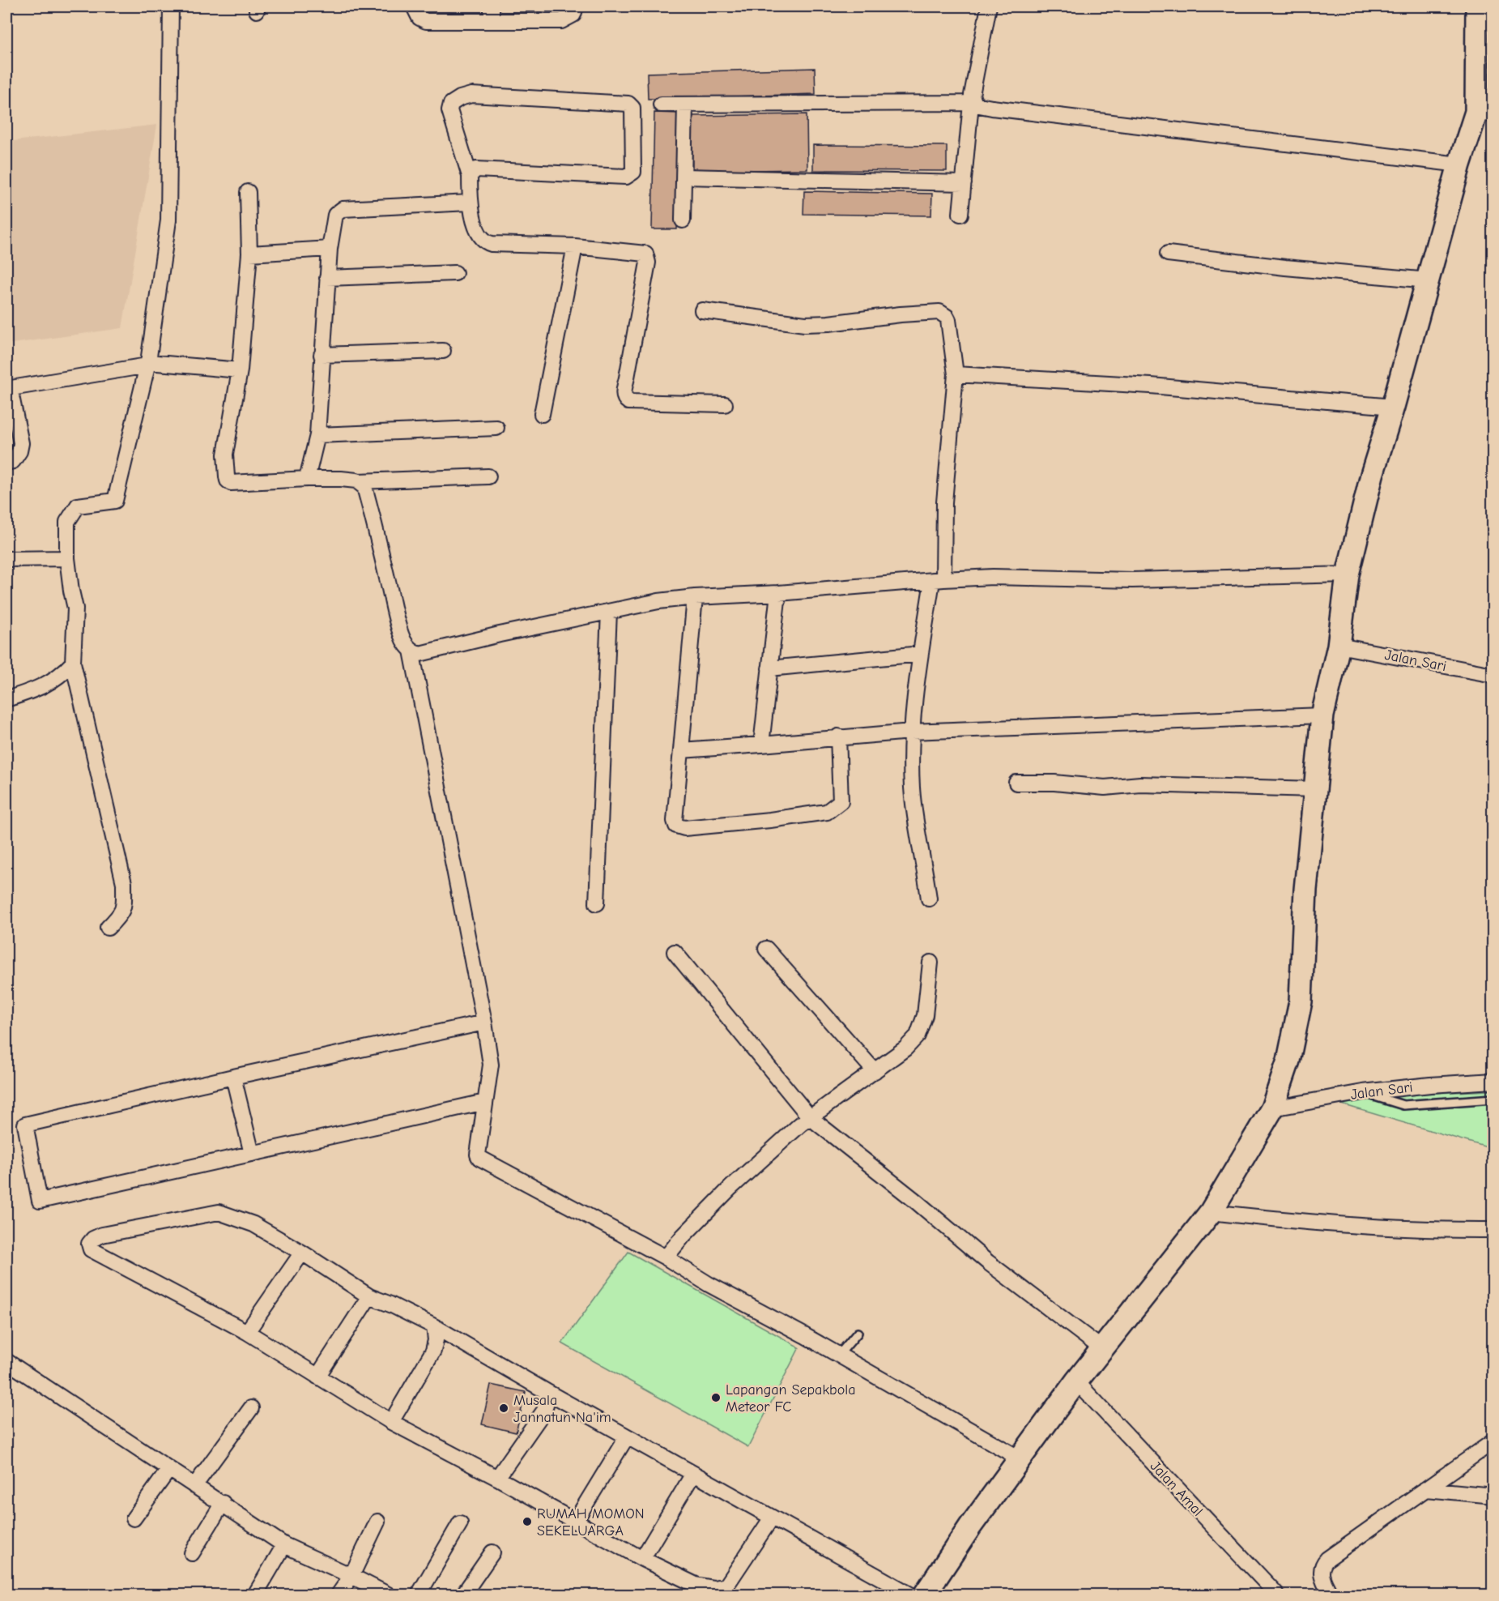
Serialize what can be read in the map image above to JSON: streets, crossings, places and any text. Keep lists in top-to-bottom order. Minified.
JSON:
{"streets":{"street":["Jalan Sari","Jalan Amal"]},"places":["Lapangan Sepakbola Meteor FC","Musala Jannatun Na'im","RUMAH MOMON SEKELUARGA"]}
